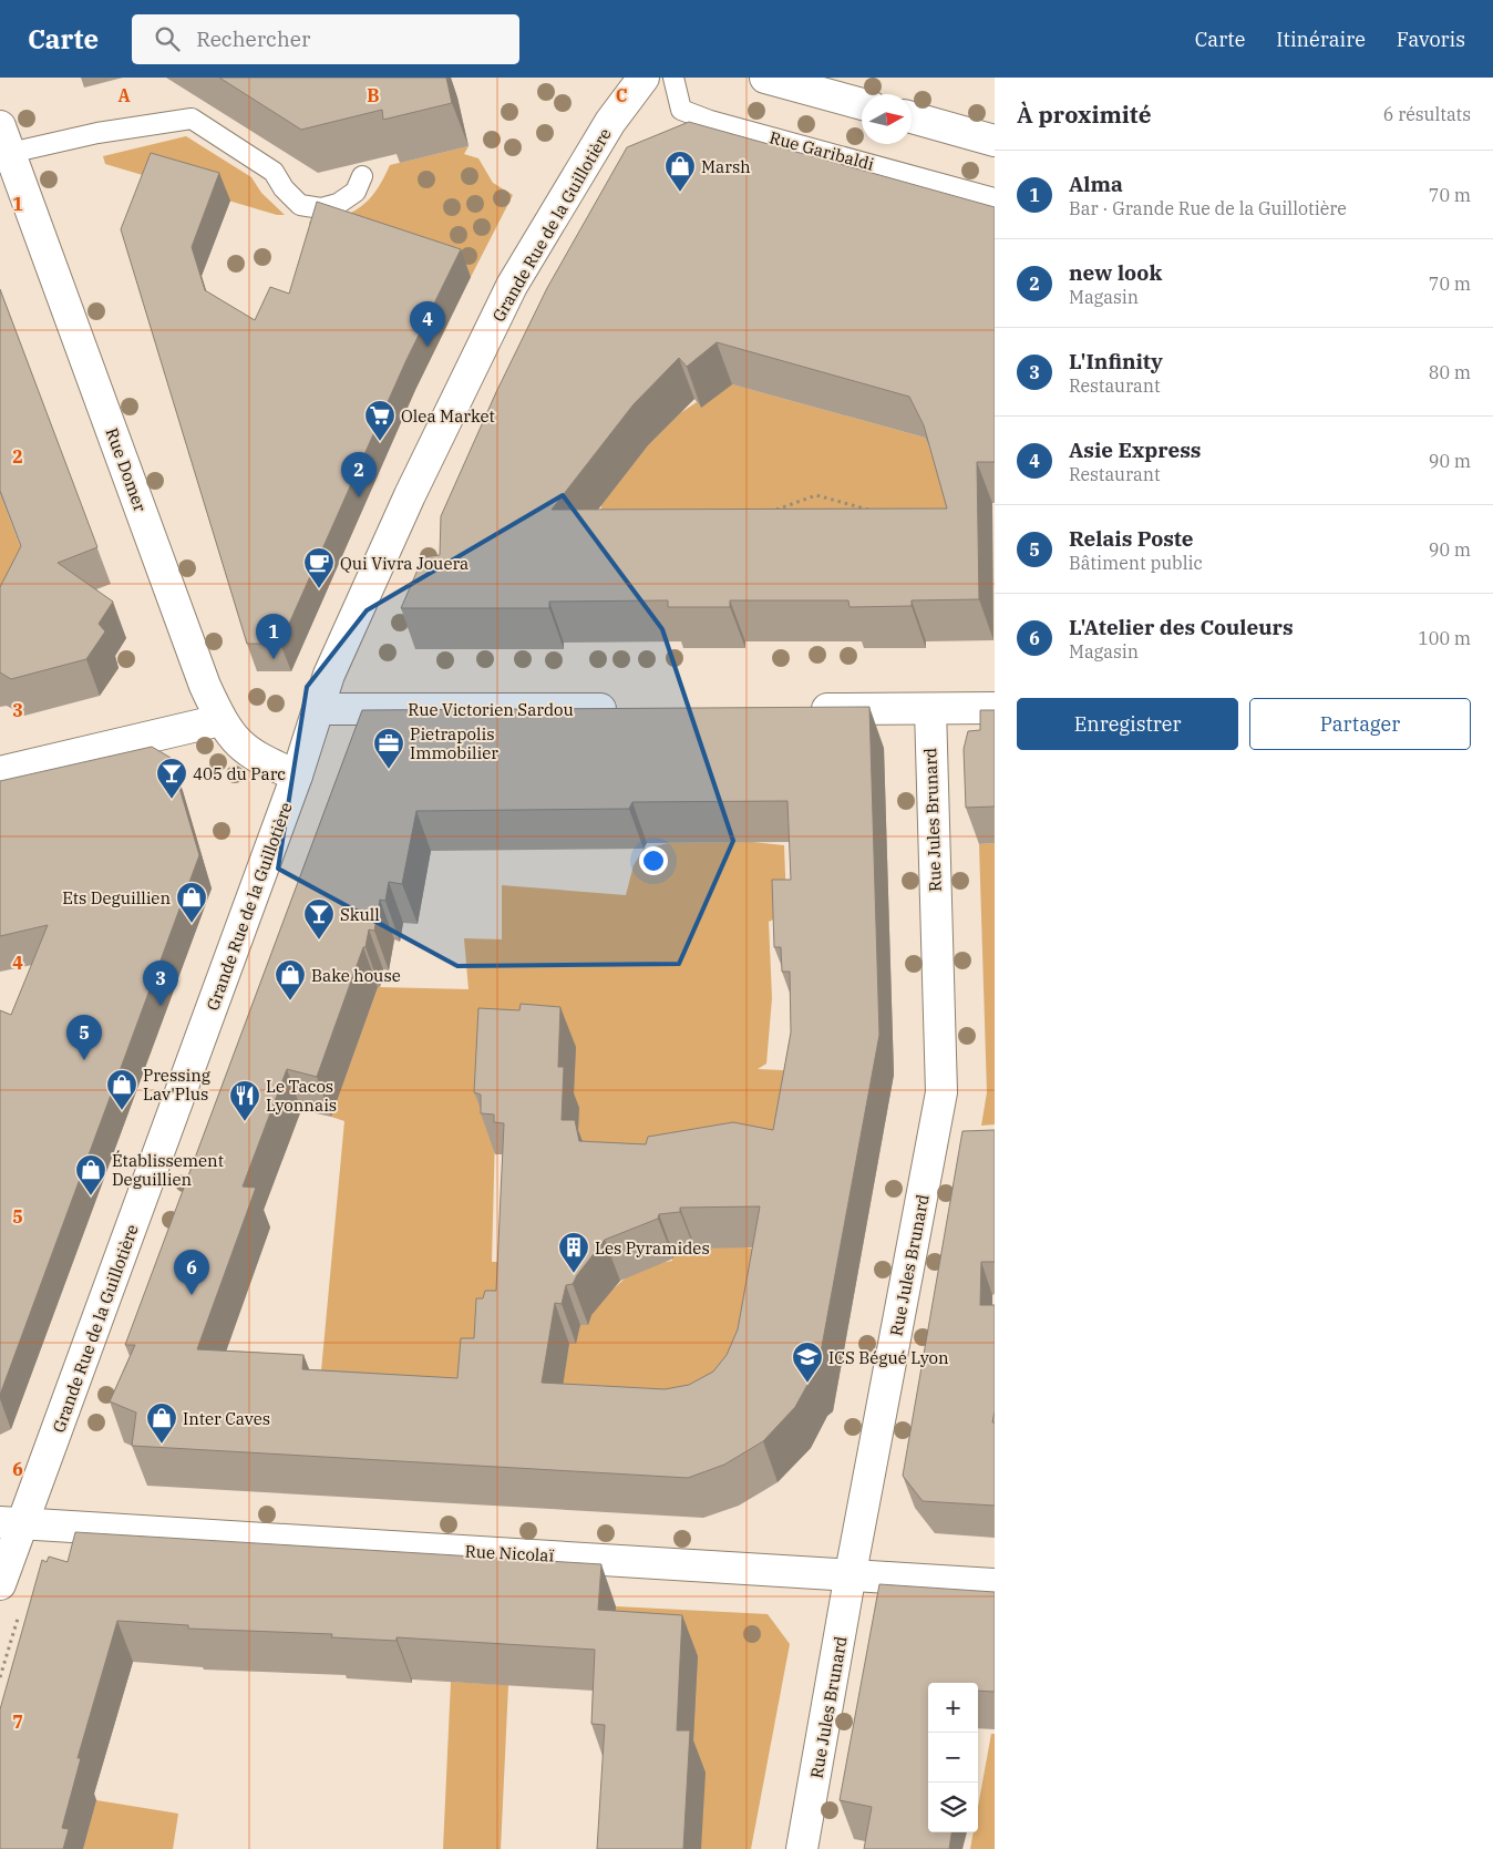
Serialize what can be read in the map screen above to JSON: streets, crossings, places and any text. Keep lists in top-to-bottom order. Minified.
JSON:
{"streets":{"street":["Grande Rue de la Guillotière","Rue Domer","Rue Victorien Sardou","Rue Jules Brunard","Rue Nicolaï"],"lane":["Rue Garibaldi"]},"crossings":[["Grande Rue de la Guillotière","Rue Domer"],["Grande Rue de la Guillotière","Rue Victorien Sardou"],["Grande Rue de la Guillotière","Rue Nicolaï"],["Rue Jules Brunard","Rue Nicolaï"]],"places":{"shop":["Marsh","Ets Deguillien","Bake house","Pressing Lav'Plus","Établissement Deguillien","Inter Caves"],"supermarket":["Olea Market"],"cafe":["Qui Vivra Jouera"],"office":["Pietrapolis Immobilier"],"bar":["405 du Parc","Skull"],"restaurant":["Le Tacos Lyonnais"],"building":["Les Pyramides"],"school or university":["ICS Bégué Lyon"]},"north":"right","page":{"header":"Carte","search":"Rechercher","nav":["Carte","Itinéraire","Favoris"],"heading":["À proximité","6 résultats"],"list":[{"mark":"1","name":"Alma","note":"Bar · Grande Rue de la Guillotière","value":"70 m"},{"mark":"2","name":"new look","note":"Magasin","value":"70 m"},{"mark":"3","name":"L'Infinity","note":"Restaurant","value":"80 m"},{"mark":"4","name":"Asie Express","note":"Restaurant","value":"90 m"},{"mark":"5","name":"Relais Poste","note":"Bâtiment public","value":"90 m"},{"mark":"6","name":"L'Atelier des Couleurs","note":"Magasin","value":"100 m"}],"pins":["4","2","1","3","5","6"],"buttons":["Enregistrer","Partager"],"map_buttons":["+","−"]},"grid":{"columns":["A","B","C"],"rows":["1","2","3","4","5","6","7"]}}
